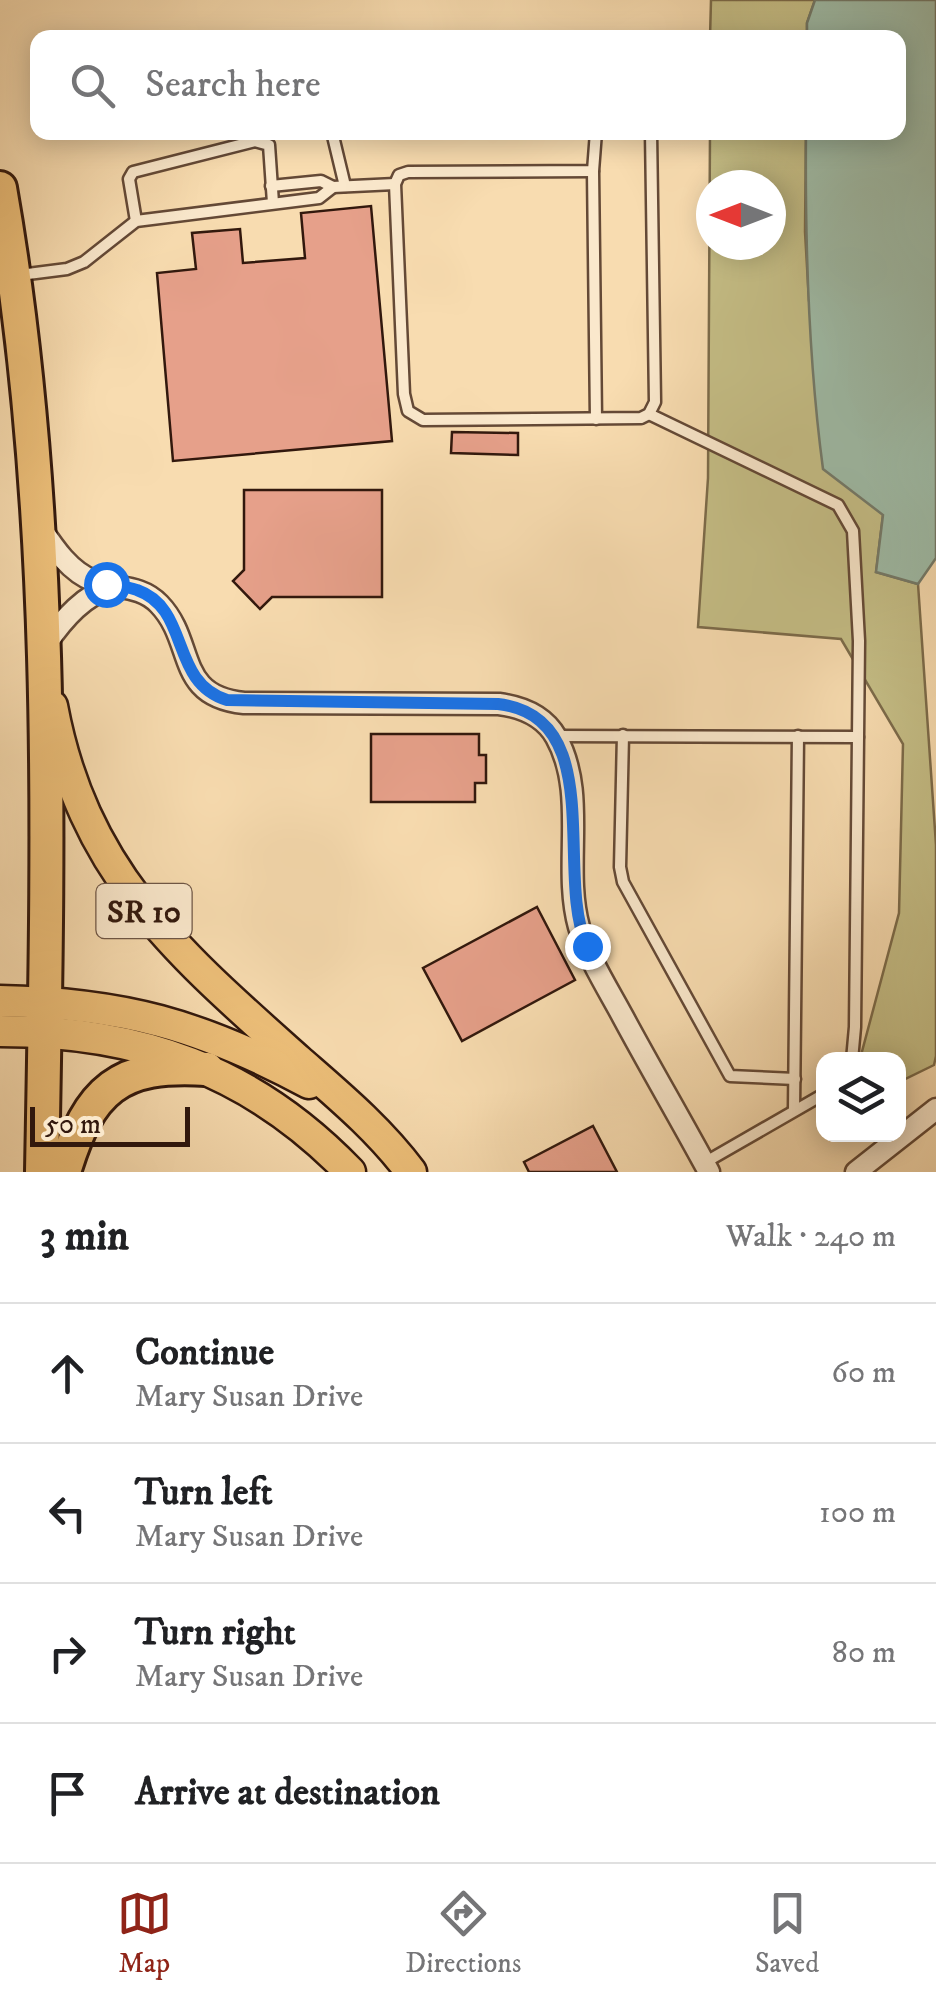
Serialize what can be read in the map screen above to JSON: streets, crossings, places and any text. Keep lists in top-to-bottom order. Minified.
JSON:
{"streets":{"highway":["SR 10"]},"scale_bar":"50 m","north":"left","page":{"search":"Search here","scale":"50 m","heading":["3 min","Walk · 240 m"],"list":[["Continue","Mary Susan Drive","60 m"],["Turn left","Mary Susan Drive","100 m"],["Turn right","Mary Susan Drive","80 m"],"Arrive at destination"],"nav":["Map","Directions","Saved"]}}
